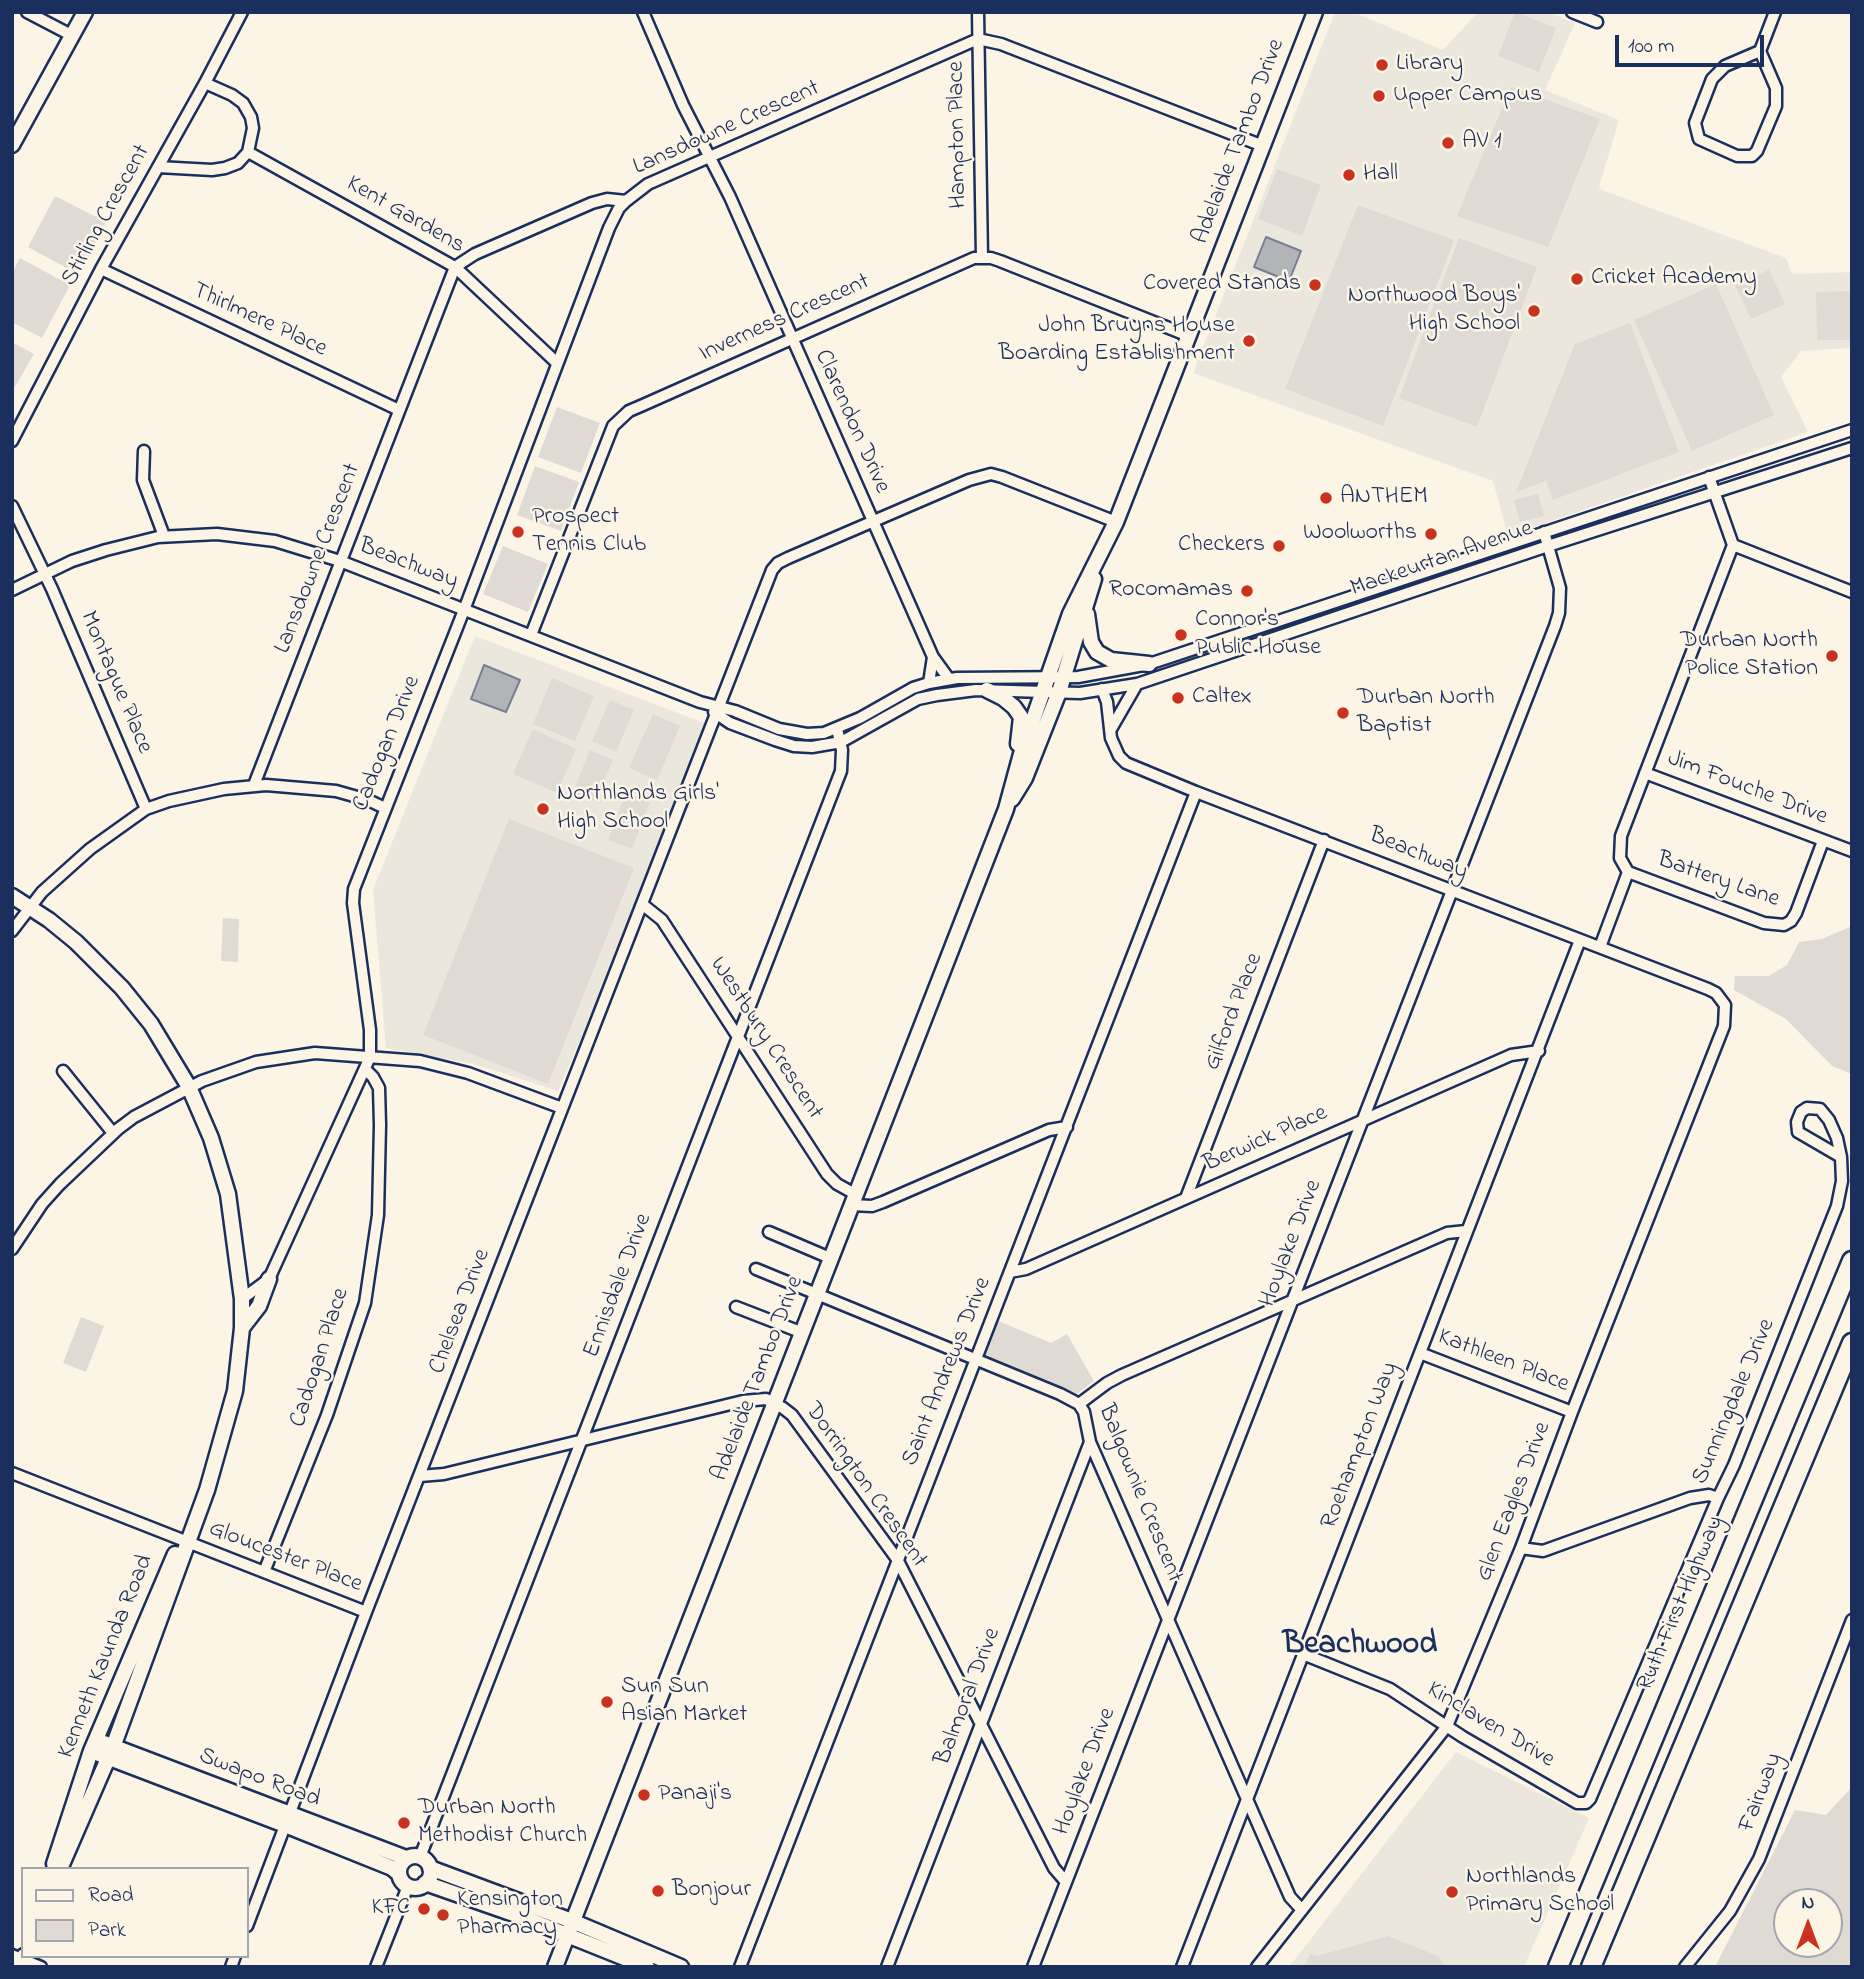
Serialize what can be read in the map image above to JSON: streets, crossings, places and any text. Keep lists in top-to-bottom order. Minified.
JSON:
{"streets":{"highway":["Ruth First Highway"],"street":["Lansdowne Crescent","Hampton Place","Adelaide Tambo Drive","Stirling Crescent","Kent Gardens","Inverness Crescent","Thirlmere Place","Clarendon Drive","Mackeurtan Avenue","Beachway","Montague Place","Cadogan Drive","Jim Fouche Drive","Battery Lane","Gilford Place","Westbury Crescent","Berwick Place","Hoylake Drive","Ennisdale Drive","Chelsea Drive","Cadogan Place","Kathleen Place","Saint Andrews Drive","Sunningdale Drive","Roehampton Way","Dorrington Crescent","Balgownie Crescent","Glen Eagles Drive","Gloucester Place","Kenneth Kaunda Road","Balmoral Drive","Kinclaven Drive","Swapo Road","Fairway"]},"crossings":[["Lansdowne Crescent","Hampton Place"],["Lansdowne Crescent","Kent Gardens"],["Lansdowne Crescent","Thirlmere Place"],["Lansdowne Crescent","Clarendon Drive"],["Lansdowne Crescent","Beachway"],["Lansdowne Crescent","Cadogan Drive"],["Hampton Place","Inverness Crescent"],["Adelaide Tambo Drive","Mackeurtan Avenue"],["Adelaide Tambo Drive","Beachway"],["Adelaide Tambo Drive","Westbury Crescent"],["Adelaide Tambo Drive","Chelsea Drive"],["Adelaide Tambo Drive","Dorrington Crescent"],["Stirling Crescent","Thirlmere Place"],["Kent Gardens","Cadogan Drive"],["Inverness Crescent","Clarendon Drive"],["Inverness Crescent","Beachway"],["Clarendon Drive","Beachway"],["Clarendon Drive","Chelsea Drive"],["Mackeurtan Avenue","Beachway"],["Mackeurtan Avenue","Hoylake Drive"],["Beachway","Montague Place"],["Beachway","Cadogan Drive"],["Beachway","Gilford Place"],["Beachway","Hoylake Drive"],["Beachway","Ennisdale Drive"],["Beachway","Chelsea Drive"],["Beachway","Saint Andrews Drive"],["Beachway","Roehampton Way"],["Beachway","Glen Eagles Drive"],["Cadogan Drive","Cadogan Place"],["Cadogan Drive","Kenneth Kaunda Road"],["Jim Fouche Drive","Battery Lane"],["Gilford Place","Berwick Place"],["Westbury Crescent","Ennisdale Drive"],["Westbury Crescent","Chelsea Drive"],["Berwick Place","Hoylake Drive"],["Berwick Place","Saint Andrews Drive"],["Berwick Place","Roehampton Way"],["Hoylake Drive","Dorrington Crescent"],["Hoylake Drive","Balgownie Crescent"],["Ennisdale Drive","Dorrington Crescent"],["Ennisdale Drive","Swapo Road"],["Chelsea Drive","Dorrington Crescent"],["Chelsea Drive","Gloucester Place"],["Chelsea Drive","Swapo Road"],["Cadogan Place","Gloucester Place"],["Kathleen Place","Roehampton Way"],["Kathleen Place","Glen Eagles Drive"],["Saint Andrews Drive","Dorrington Crescent"],["Sunningdale Drive","Kinclaven Drive"],["Roehampton Way","Balgownie Crescent"],["Roehampton Way","Kinclaven Drive"],["Dorrington Crescent","Balmoral Drive"],["Balgownie Crescent","Glen Eagles Drive"],["Balgownie Crescent","Balmoral Drive"],["Glen Eagles Drive","Kinclaven Drive"],["Gloucester Place","Kenneth Kaunda Road"],["Kenneth Kaunda Road","Swapo Road"]],"districts":["Beachwood"],"places":["Library","Upper Campus","AV 1","Hall","Cricket Academy","Covered Stands","Northwood Boys' High School","John Bruyns House Boarding Establishment","ANTHEM","Prospect Tennis Club","Woolworths","Checkers","Rocomamas","Connor's Public House","Durban North Police Station","Caltex","Durban North Baptist","Northlands Girls' High School","Sun Sun Asian Market","Panaji's","Durban North Methodist Church","Bonjour","Northlands Primary School","KFC","Kensington Pharmacy"],"legend":["Road","Park"],"scale_bar":"100 m","north":"top"}
